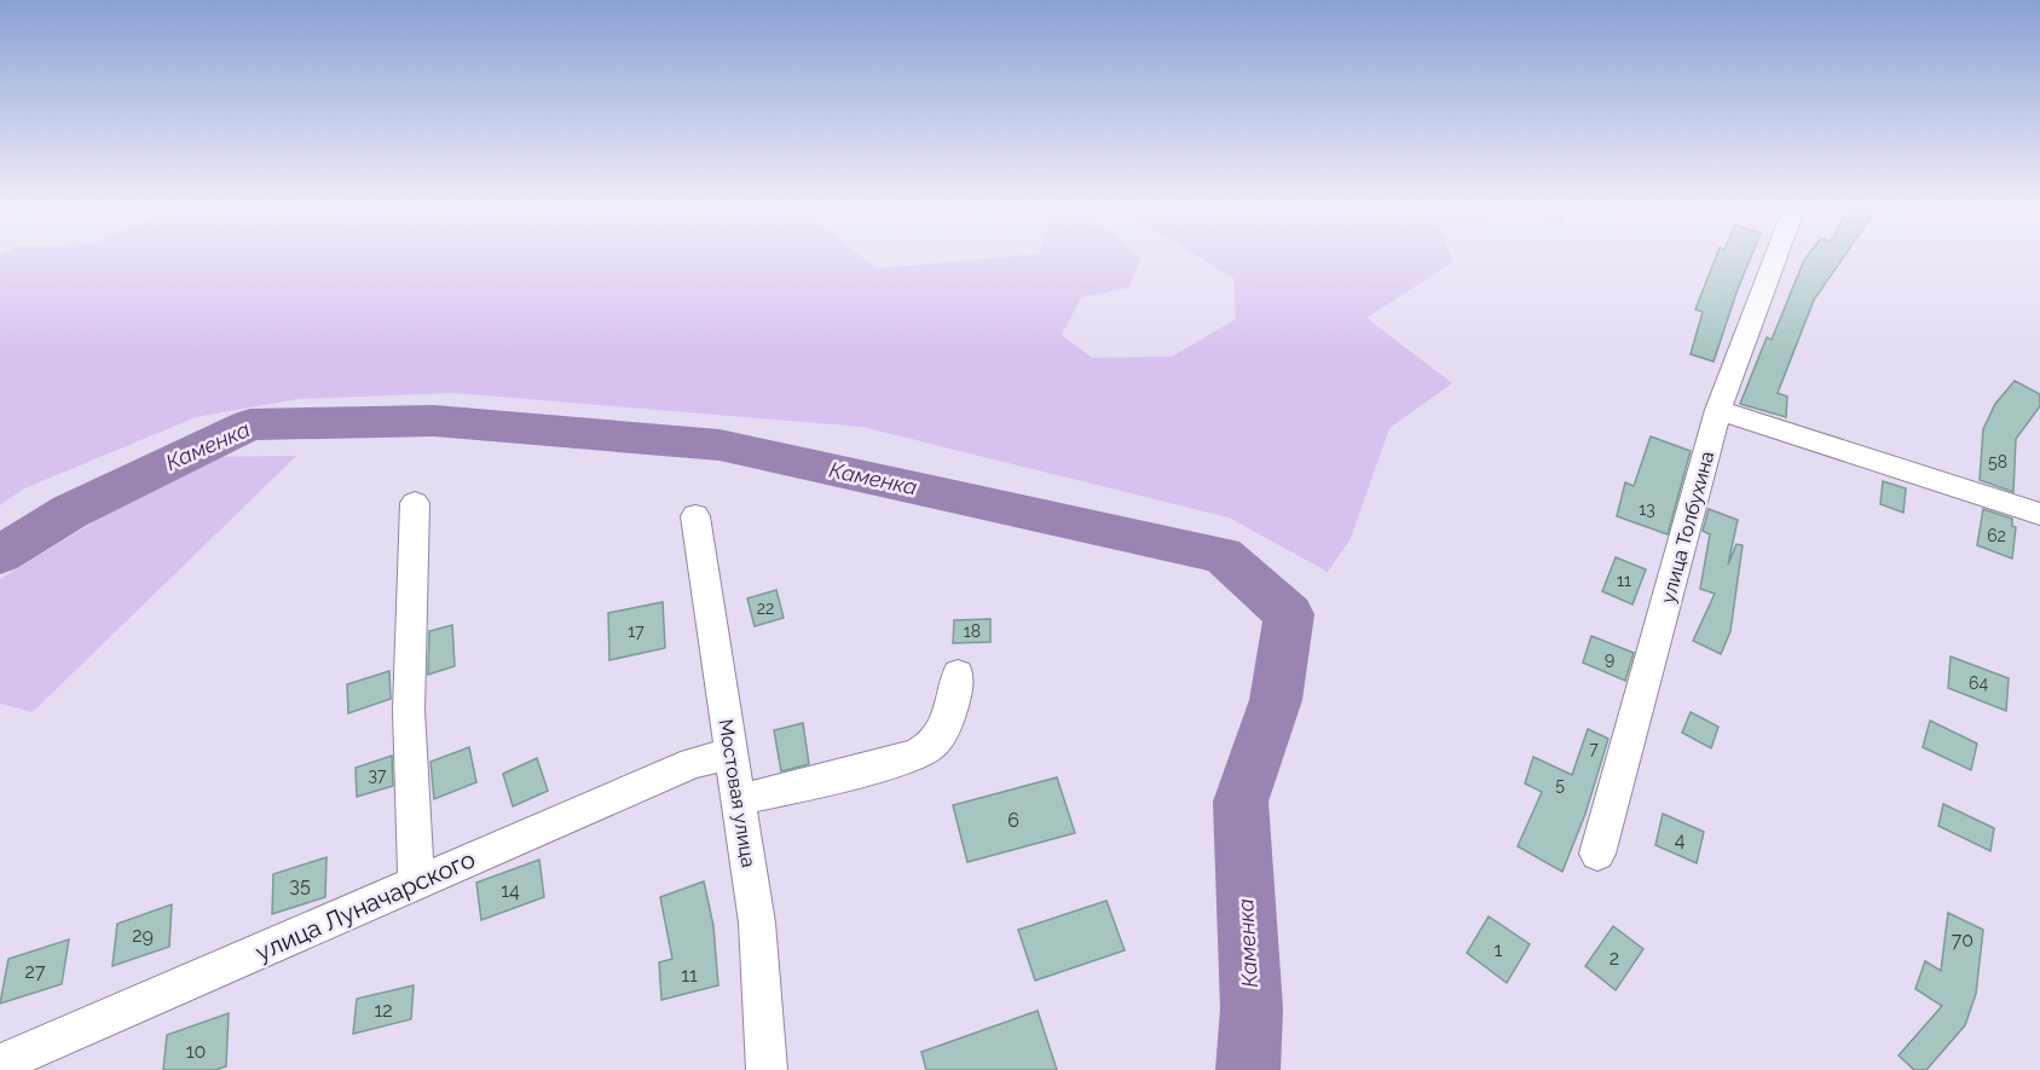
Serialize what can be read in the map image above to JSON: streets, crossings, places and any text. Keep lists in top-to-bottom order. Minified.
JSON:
{"streets":{"street":["улица Толбухина","Мостовая улица","улица Луначарского"]},"crossings":[["Мостовая улица","улица Луначарского"]],"water":["Каменка"],"house_numbers":["58","13","62","11","22","17","18","9","64","7","37","5","6","4","35","14","29","70","1","2","27","11","12","10"]}
